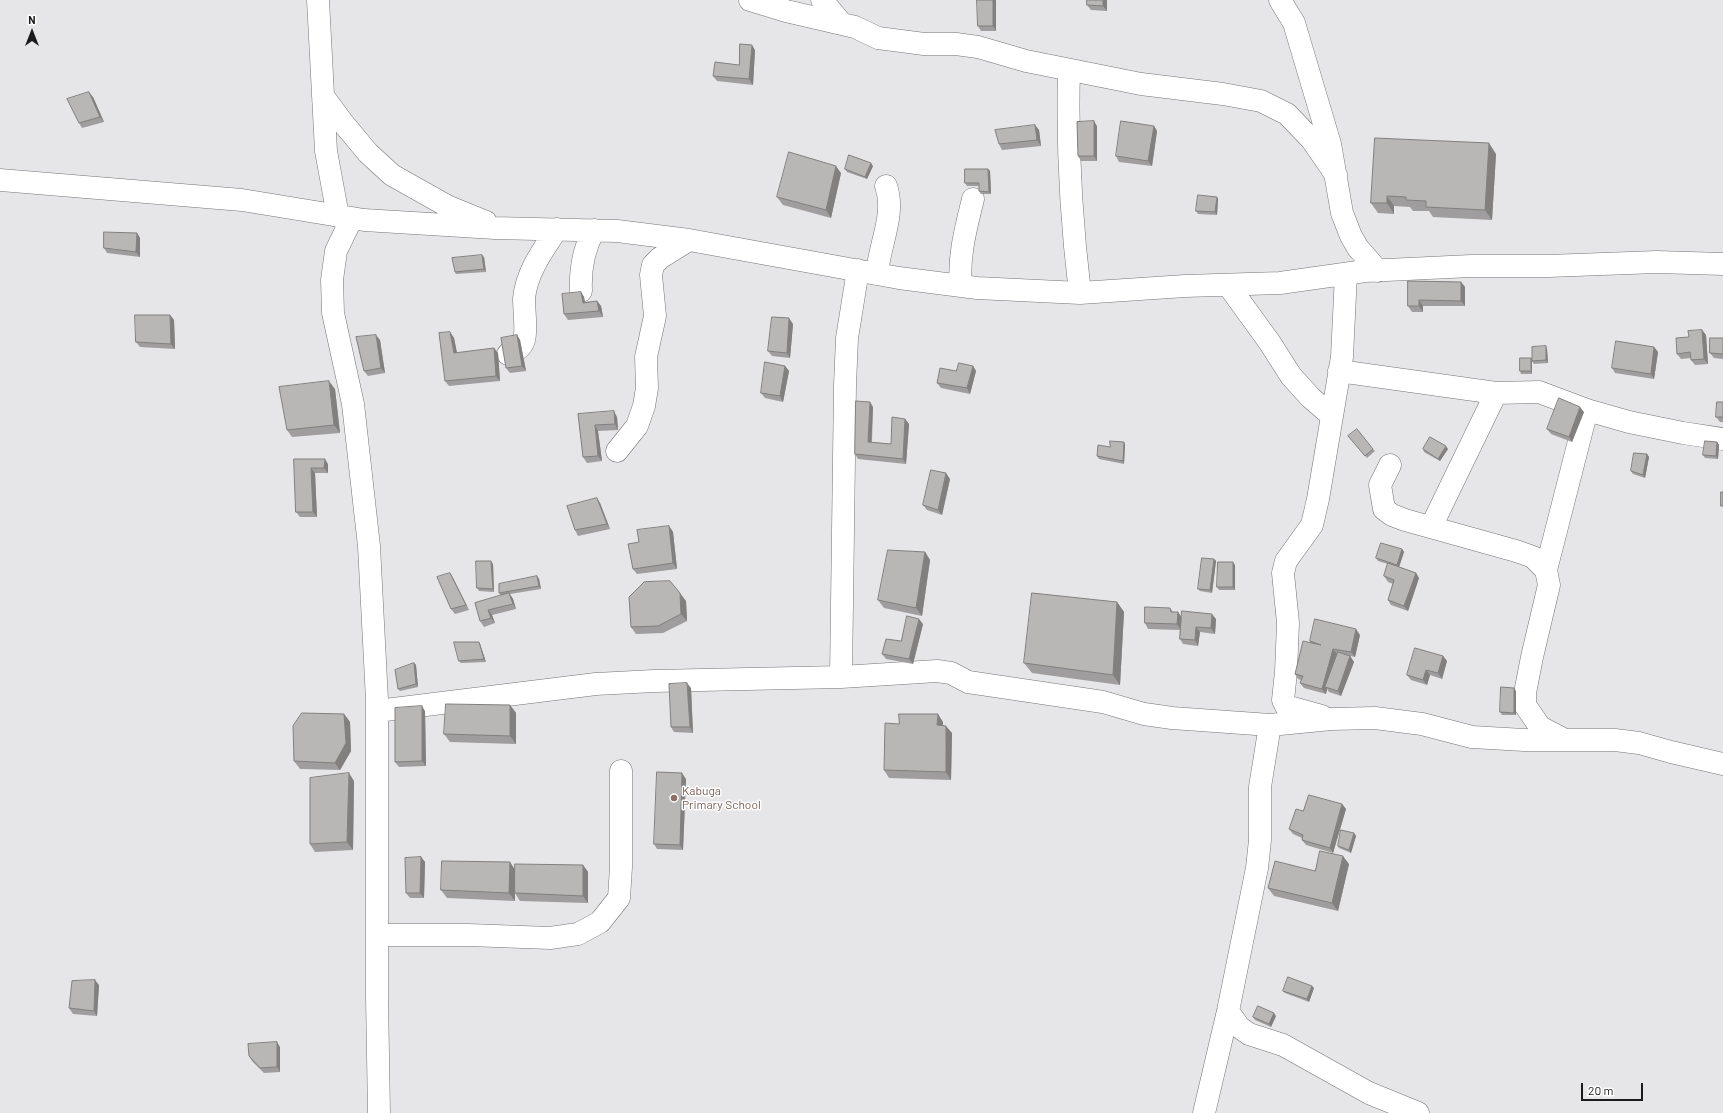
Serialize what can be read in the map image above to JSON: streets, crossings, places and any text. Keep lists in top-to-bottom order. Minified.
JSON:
{"places":["Kabuga Primary School"],"scale_bar":"20 m","north":"top"}
